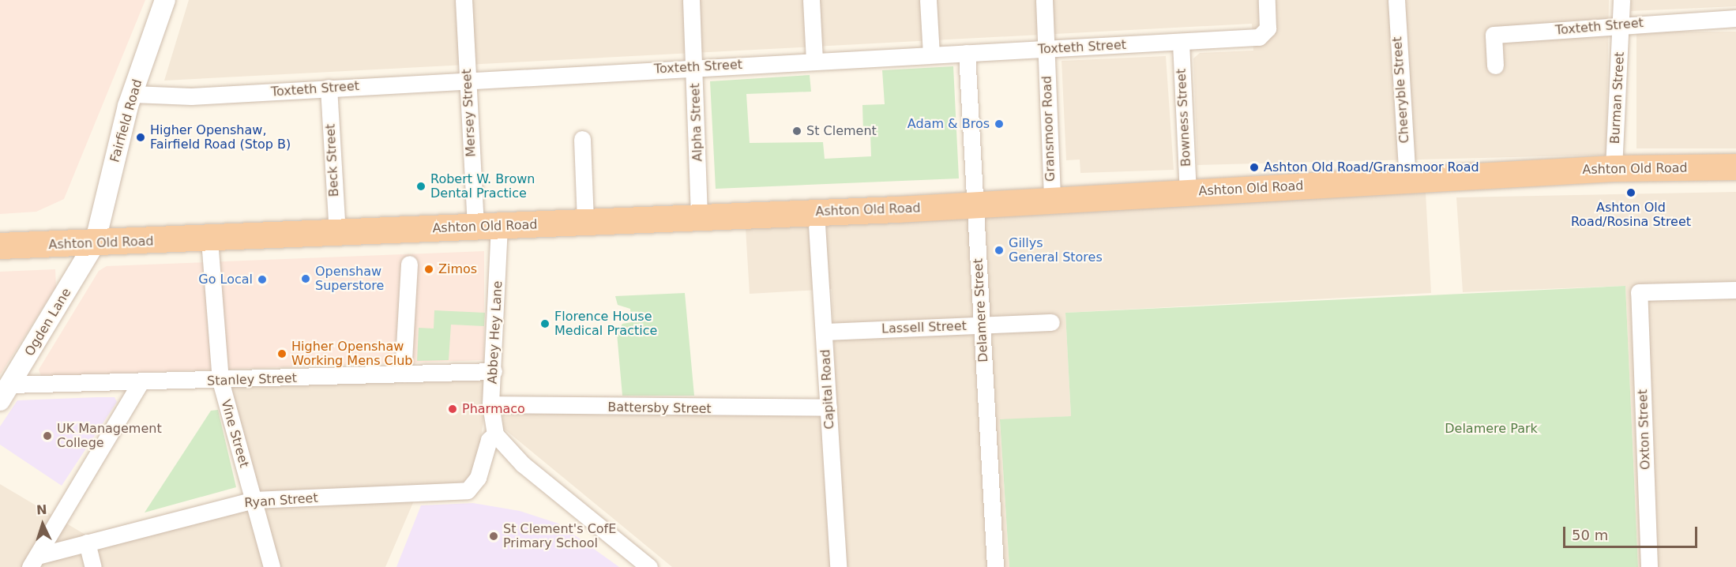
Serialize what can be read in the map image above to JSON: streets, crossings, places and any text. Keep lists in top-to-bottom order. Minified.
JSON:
{"streets":{"highway":["Ashton Old Road"],"street":["Toxteth Street","Cheeryble Street","Burman Street","Mersey Street","Bowness Street","Fairfield Road","Alpha Street","Gransmoor Road","Beck Street","Delamere Street","Ogden Lane","Lassell Street","Abbey Hey Lane","Stanley Street","Capital Road","Battersby Street","Oxton Street","Vine Street","Ryan Street"]},"crossings":[["Toxteth Street","Burman Street"],["Toxteth Street","Mersey Street"],["Toxteth Street","Bowness Street"],["Toxteth Street","Fairfield Road"],["Toxteth Street","Alpha Street"],["Toxteth Street","Gransmoor Road"],["Toxteth Street","Beck Street"],["Toxteth Street","Delamere Street"],["Cheeryble Street","Ashton Old Road"],["Burman Street","Ashton Old Road"],["Mersey Street","Ashton Old Road"],["Mersey Street","Abbey Hey Lane"],["Bowness Street","Ashton Old Road"],["Fairfield Road","Ashton Old Road"],["Fairfield Road","Ogden Lane"],["Alpha Street","Ashton Old Road"],["Gransmoor Road","Ashton Old Road"],["Beck Street","Ashton Old Road"],["Ashton Old Road","Delamere Street"],["Ashton Old Road","Ogden Lane"],["Ashton Old Road","Abbey Hey Lane"],["Ashton Old Road","Capital Road"],["Ashton Old Road","Vine Street"],["Delamere Street","Lassell Street"],["Ogden Lane","Stanley Street"],["Lassell Street","Capital Road"],["Abbey Hey Lane","Stanley Street"],["Abbey Hey Lane","Battersby Street"],["Abbey Hey Lane","Ryan Street"],["Stanley Street","Vine Street"],["Capital Road","Battersby Street"],["Vine Street","Ryan Street"]],"parks":["Delamere Park"],"places":["Adam & Bros","St Clement","Higher Openshaw, Fairfield Road (Stop B)","Ashton Old Road/Gransmoor Road","Robert W. Brown Dental Practice","Ashton Old Road/Rosina Street","Gillys General Stores","Zimos","Openshaw Superstore","Go Local","Florence House Medical Practice","Higher Openshaw Working Mens Club","Pharmaco","UK Management College","St Clement's CofE Primary School"],"scale_bar":"50 m","north":"top"}
